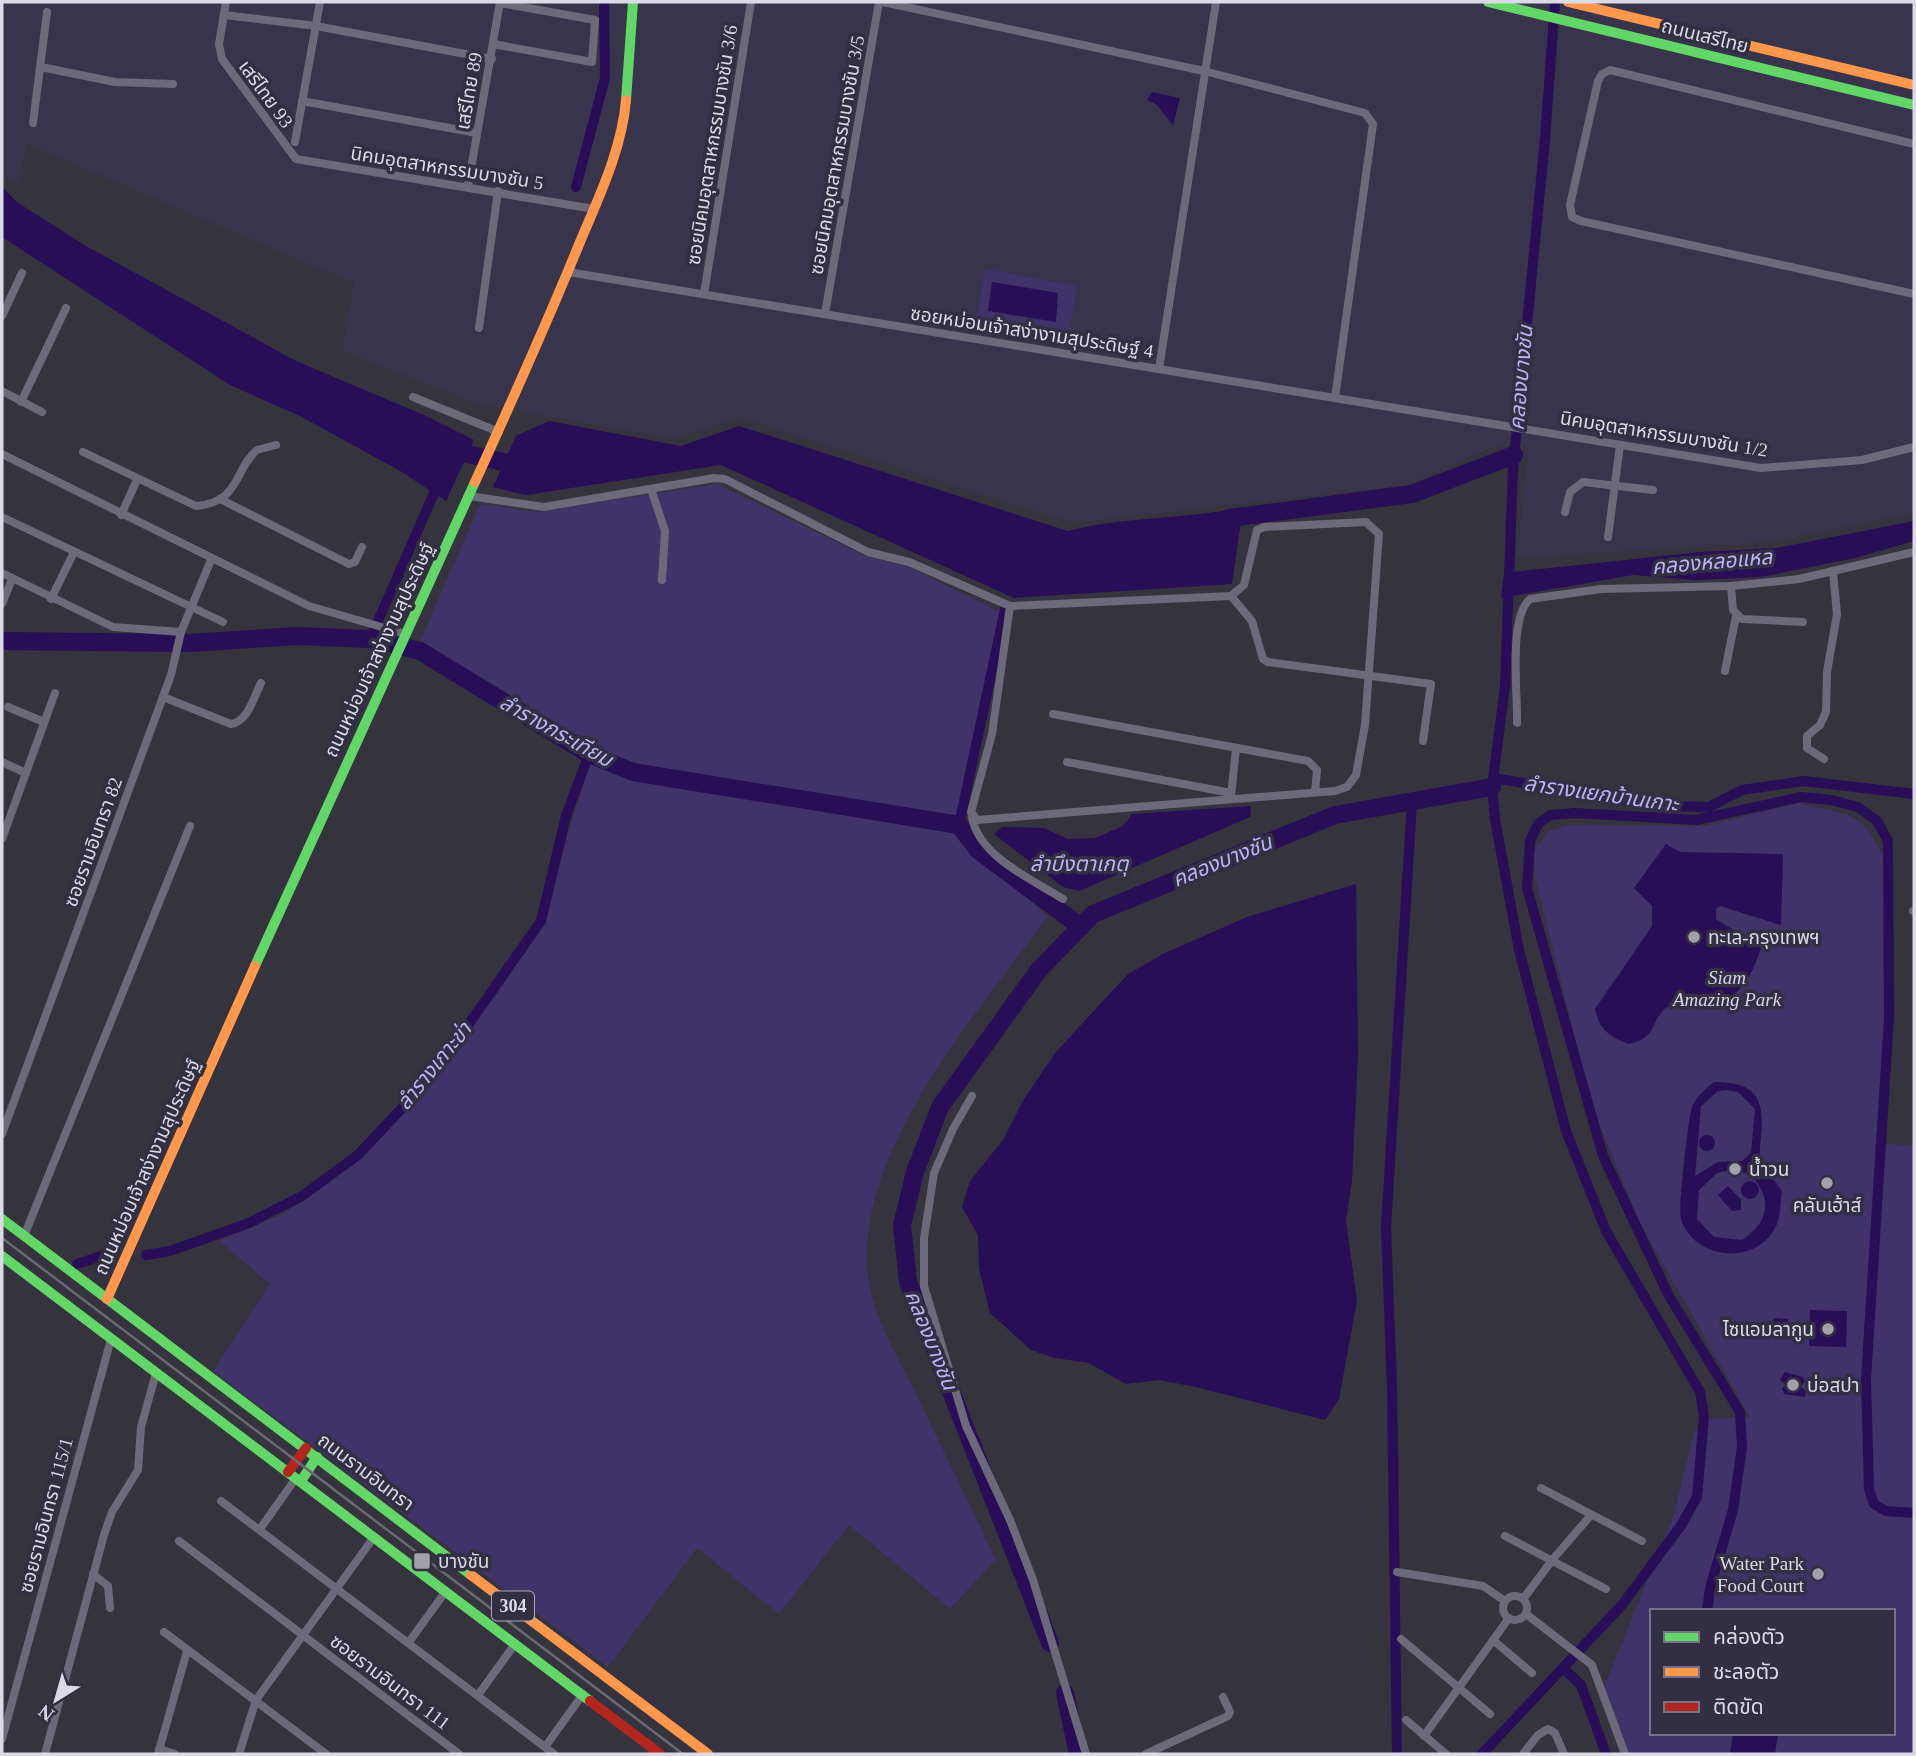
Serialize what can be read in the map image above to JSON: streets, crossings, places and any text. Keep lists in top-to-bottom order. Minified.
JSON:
{"streets":{"main road":["ถนนเสรีไทย","ถนนหม่อมเจ้าสง่างามสุประดิษฐ์","ถนนรามอินทรา","304"],"street":["เสรีไทย 89","เสรีไทย 93","ซอยนิคมอุตสาหกรรมบางชัน 3/6","ซอยนิคมอุตสาหกรรมบางชัน 3/5","นิคมอุตสาหกรรมบางชัน 5","ซอยหม่อมเจ้าสง่างามสุประดิษฐ์ 4","นิคมอุตสาหกรรมบางชัน 1/2","ซอยรามอินทรา 82","ซอยรามอินทรา 115/1","ซอยรามอินทรา 111"]},"crossings":[["เสรีไทย 89","นิคมอุตสาหกรรมบางชัน 5"],["เสรีไทย 93","นิคมอุตสาหกรรมบางชัน 5"],["ซอยนิคมอุตสาหกรรมบางชัน 3/6","ซอยหม่อมเจ้าสง่างามสุประดิษฐ์ 4"],["ซอยนิคมอุตสาหกรรมบางชัน 3/5","ซอยหม่อมเจ้าสง่างามสุประดิษฐ์ 4"],["นิคมอุตสาหกรรมบางชัน 5","ถนนหม่อมเจ้าสง่างามสุประดิษฐ์"],["ซอยหม่อมเจ้าสง่างามสุประดิษฐ์ 4","นิคมอุตสาหกรรมบางชัน 1/2"],["ซอยหม่อมเจ้าสง่างามสุประดิษฐ์ 4","ถนนหม่อมเจ้าสง่างามสุประดิษฐ์"],["ถนนหม่อมเจ้าสง่างามสุประดิษฐ์","ถนนรามอินทรา"],["ซอยรามอินทรา 115/1","304"]],"water":["คลองบางชัน","คลองหลอแหล","ลำรางกระเทียม","ลำรางแยกบ้านเกาะ","ลำบึงตาเกตุ","ลำรางเกาะข่า"],"parks":["Siam Amazing Park"],"places":{"other":["ทะเล-กรุงเทพฯ","น้ำวน","คลับเฮ้าส์","ไซแอมลากูน","บ่อสปา","Water Park Food Court"],"transit":["บางชัน"]},"legend":["คล่องตัว","ชะลอตัว","ติดขัด"],"north":"bottom left"}
